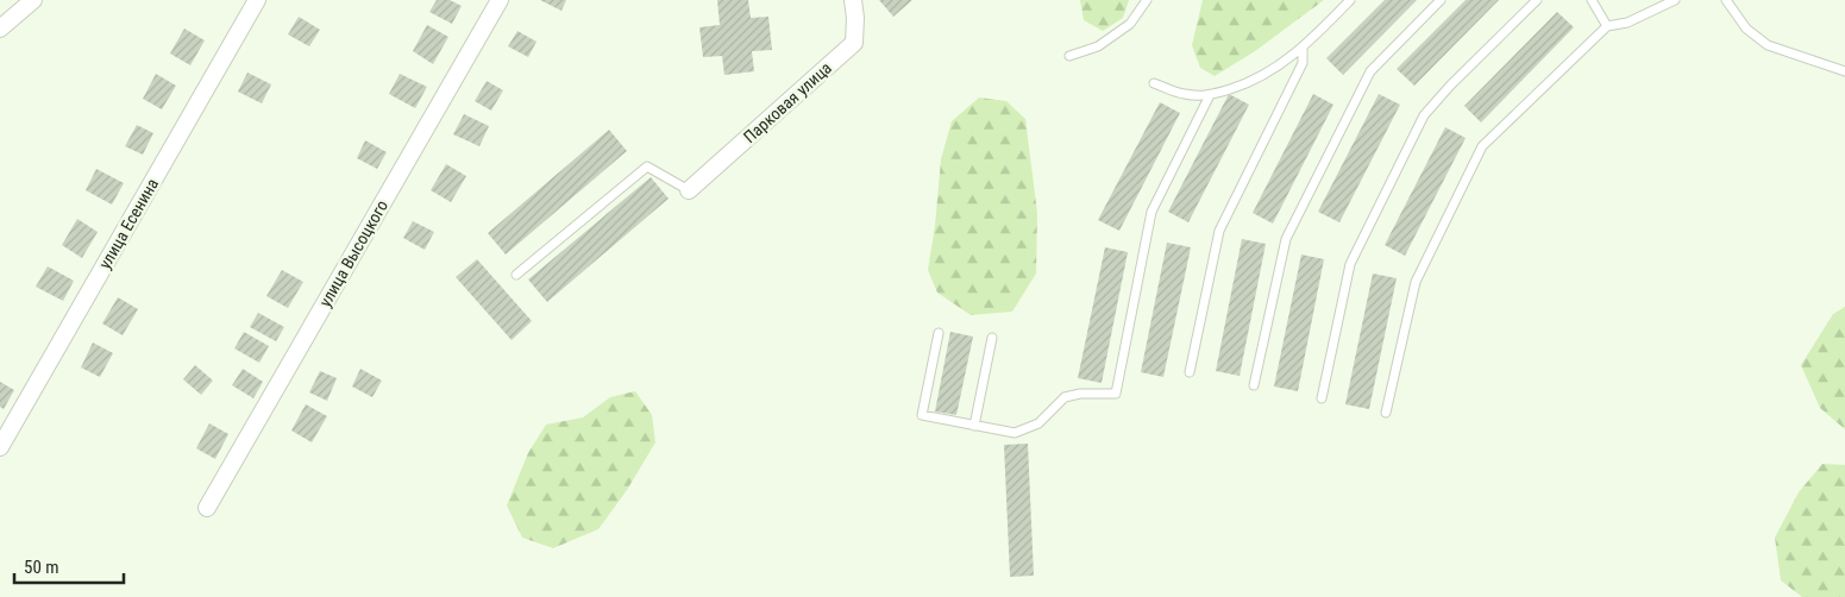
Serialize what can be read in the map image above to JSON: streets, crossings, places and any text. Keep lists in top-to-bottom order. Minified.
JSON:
{"streets":{"street":["Парковая улица","улица Есенина","улица Высоцкого"]},"scale_bar":"50 m"}
